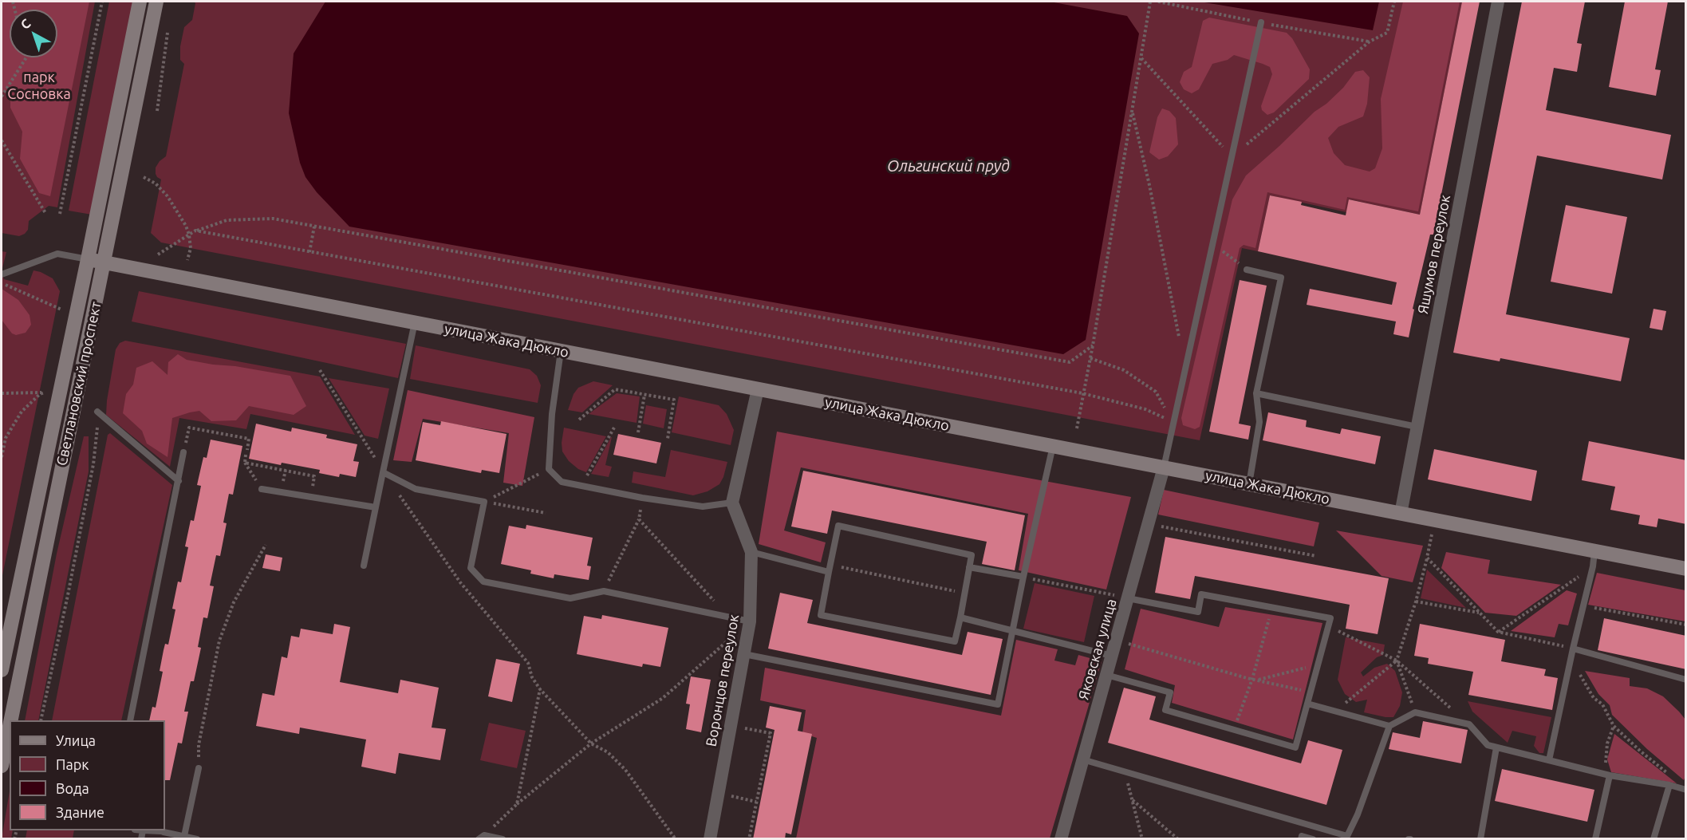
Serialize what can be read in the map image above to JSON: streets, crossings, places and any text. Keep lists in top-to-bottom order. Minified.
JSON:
{"streets":{"street":["Яшумов переулок","улица Жака Дюкло","Светлановский проспект","Яковская улица","Воронцов переулок"]},"crossings":[["Яшумов переулок","улица Жака Дюкло"],["улица Жака Дюкло","Светлановский проспект"],["улица Жака Дюкло","Яковская улица"]],"water":["Ольгинский пруд"],"parks":["парк Сосновка"],"legend":["Улица","Парк","Вода","Здание"],"north":"top left"}
